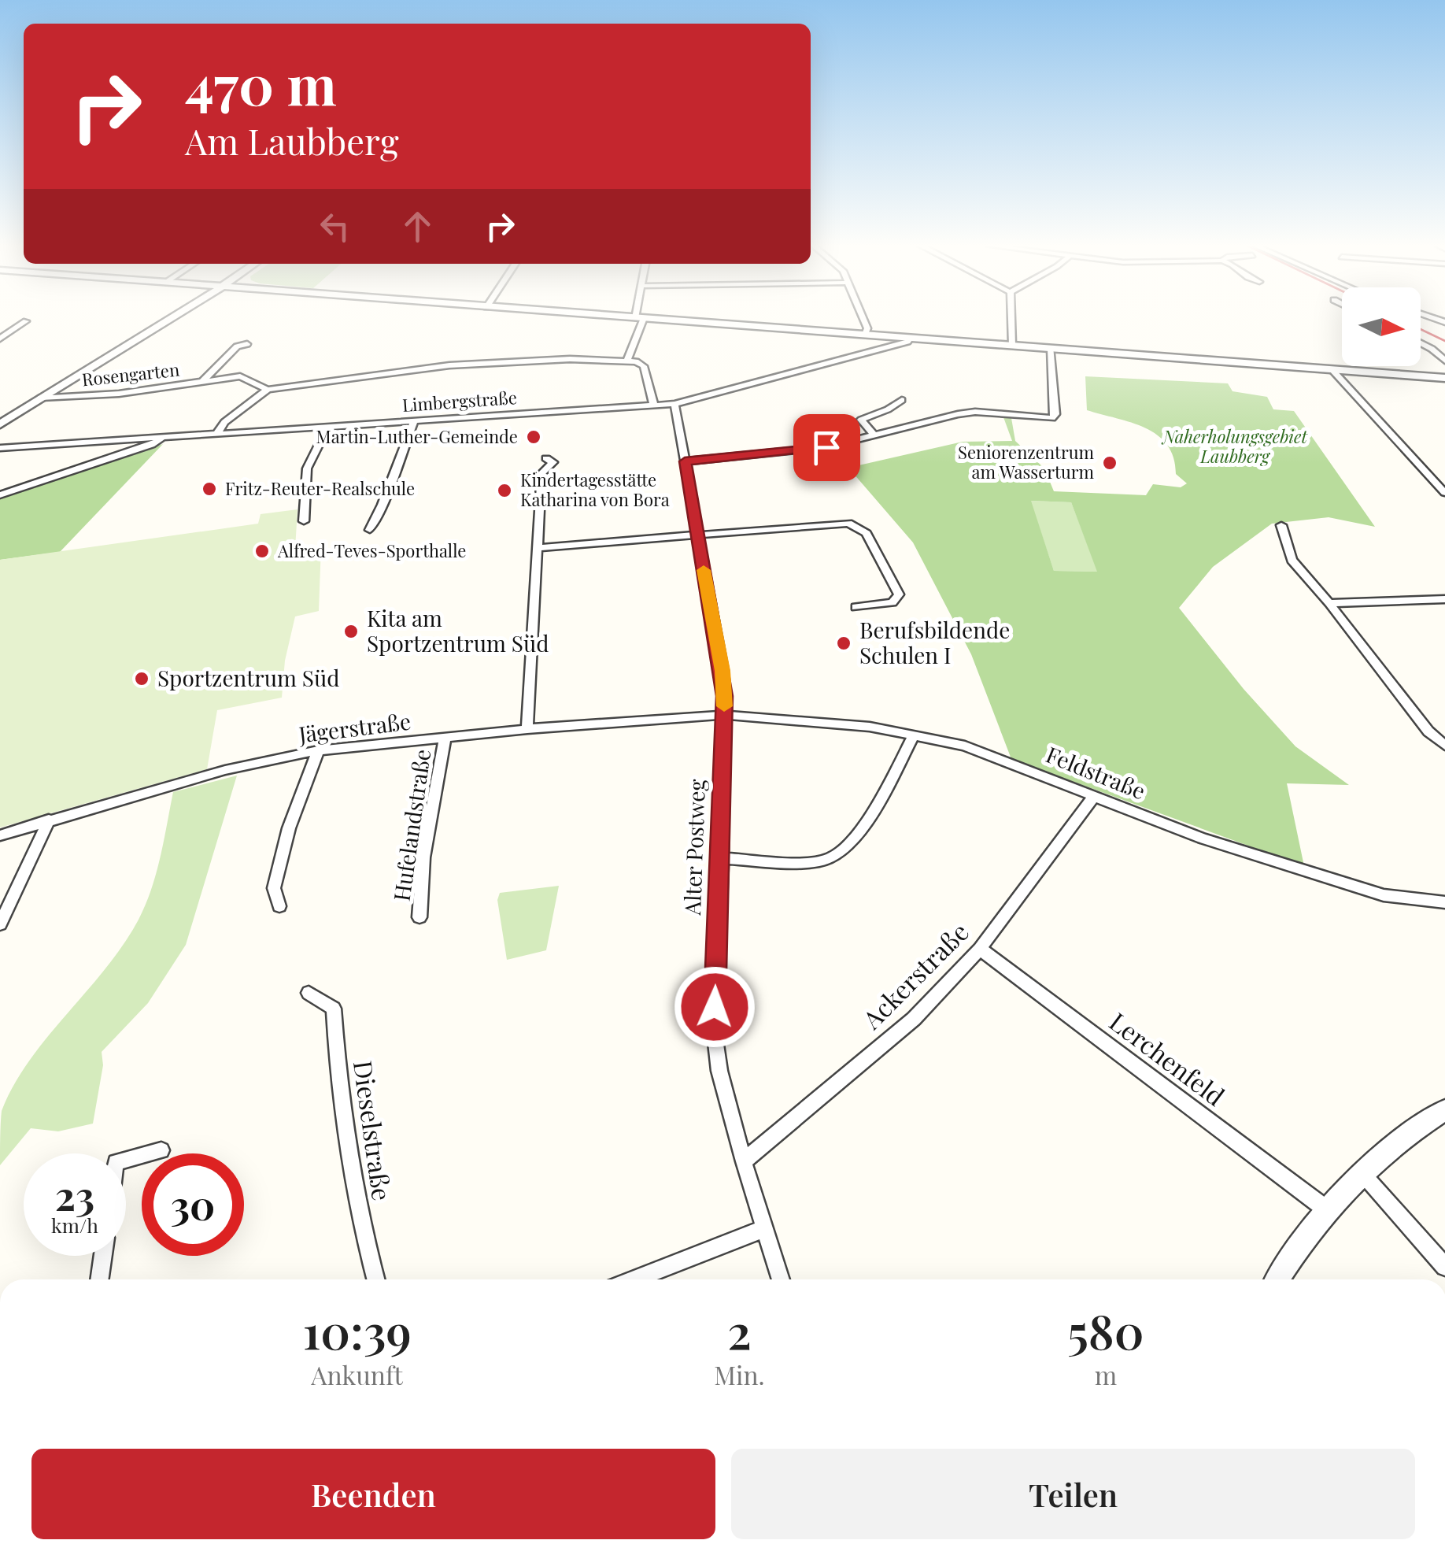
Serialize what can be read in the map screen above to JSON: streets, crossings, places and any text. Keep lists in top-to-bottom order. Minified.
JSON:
{"streets":{"street":["Rosengarten","Limbergstraße","Jägerstraße","Feldstraße","Hufelandstraße","Alter Postweg","Ackerstraße","Lerchenfeld","Dieselstraße"]},"crossings":[["Limbergstraße","Alter Postweg"],["Jägerstraße","Feldstraße"],["Jägerstraße","Hufelandstraße"],["Jägerstraße","Alter Postweg"],["Feldstraße","Alter Postweg"],["Feldstraße","Ackerstraße"],["Alter Postweg","Ackerstraße"],["Ackerstraße","Lerchenfeld"]],"parks":["Naherholungsgebiet Laubberg"],"places":["Martin-Luther-Gemeinde","Seniorenzentrum am Wasserturm","Fritz-Reuter-Realschule","Kindertagesstätte Katharina von Bora","Alfred-Teves-Sporthalle","Kita am Sportzentrum Süd","Berufsbildende Schulen I","Sportzentrum Süd"],"north":"right","page":{"turn":["470 m","Am Laubberg"],"speed":"23 km/h","limit":"30","eta":["10:39","Ankunft","2","Min.","580","m"],"buttons":["Beenden","Teilen"]}}
